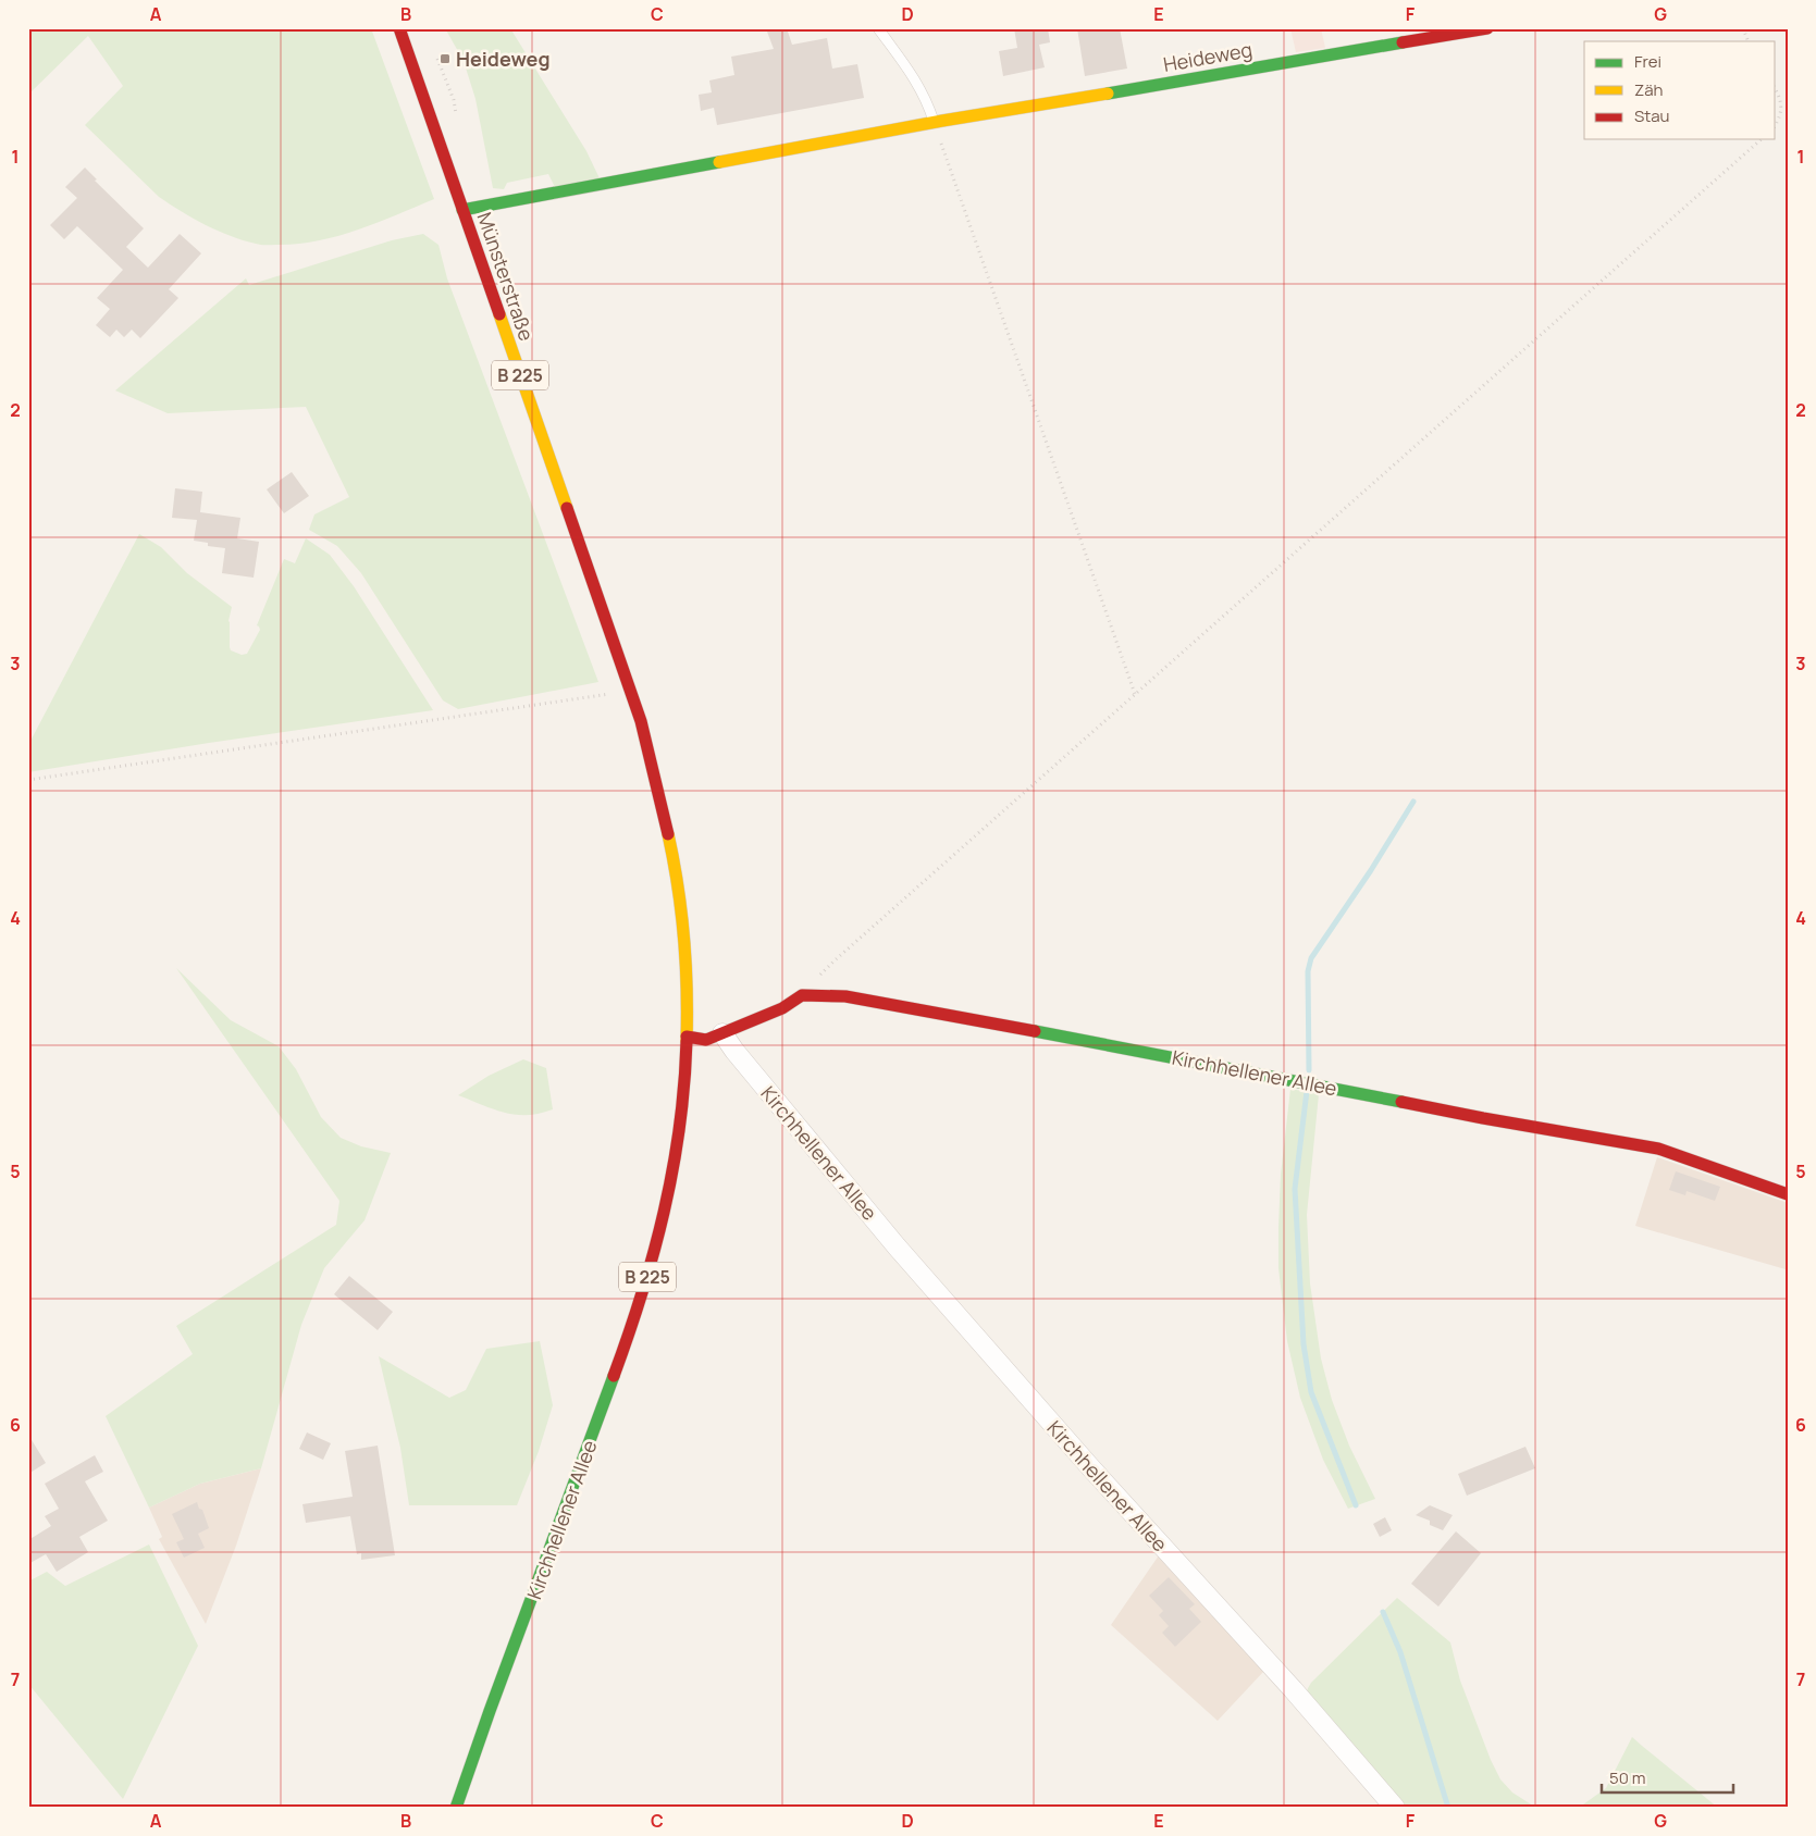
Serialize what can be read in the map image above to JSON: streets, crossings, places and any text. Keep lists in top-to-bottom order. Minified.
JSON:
{"streets":{"street":["Heideweg","Münsterstraße","B 225","Kirchhellener Allee"]},"crossings":[["Heideweg","Münsterstraße"],["Münsterstraße","Kirchhellener Allee"]],"places":{"transit":["Heideweg"]},"legend":["Frei","Zäh","Stau"],"scale_bar":"50 m","grid":{"columns":["A","B","C","D","E","F","G"],"rows":["1","2","3","4","5","6","7"]}}
